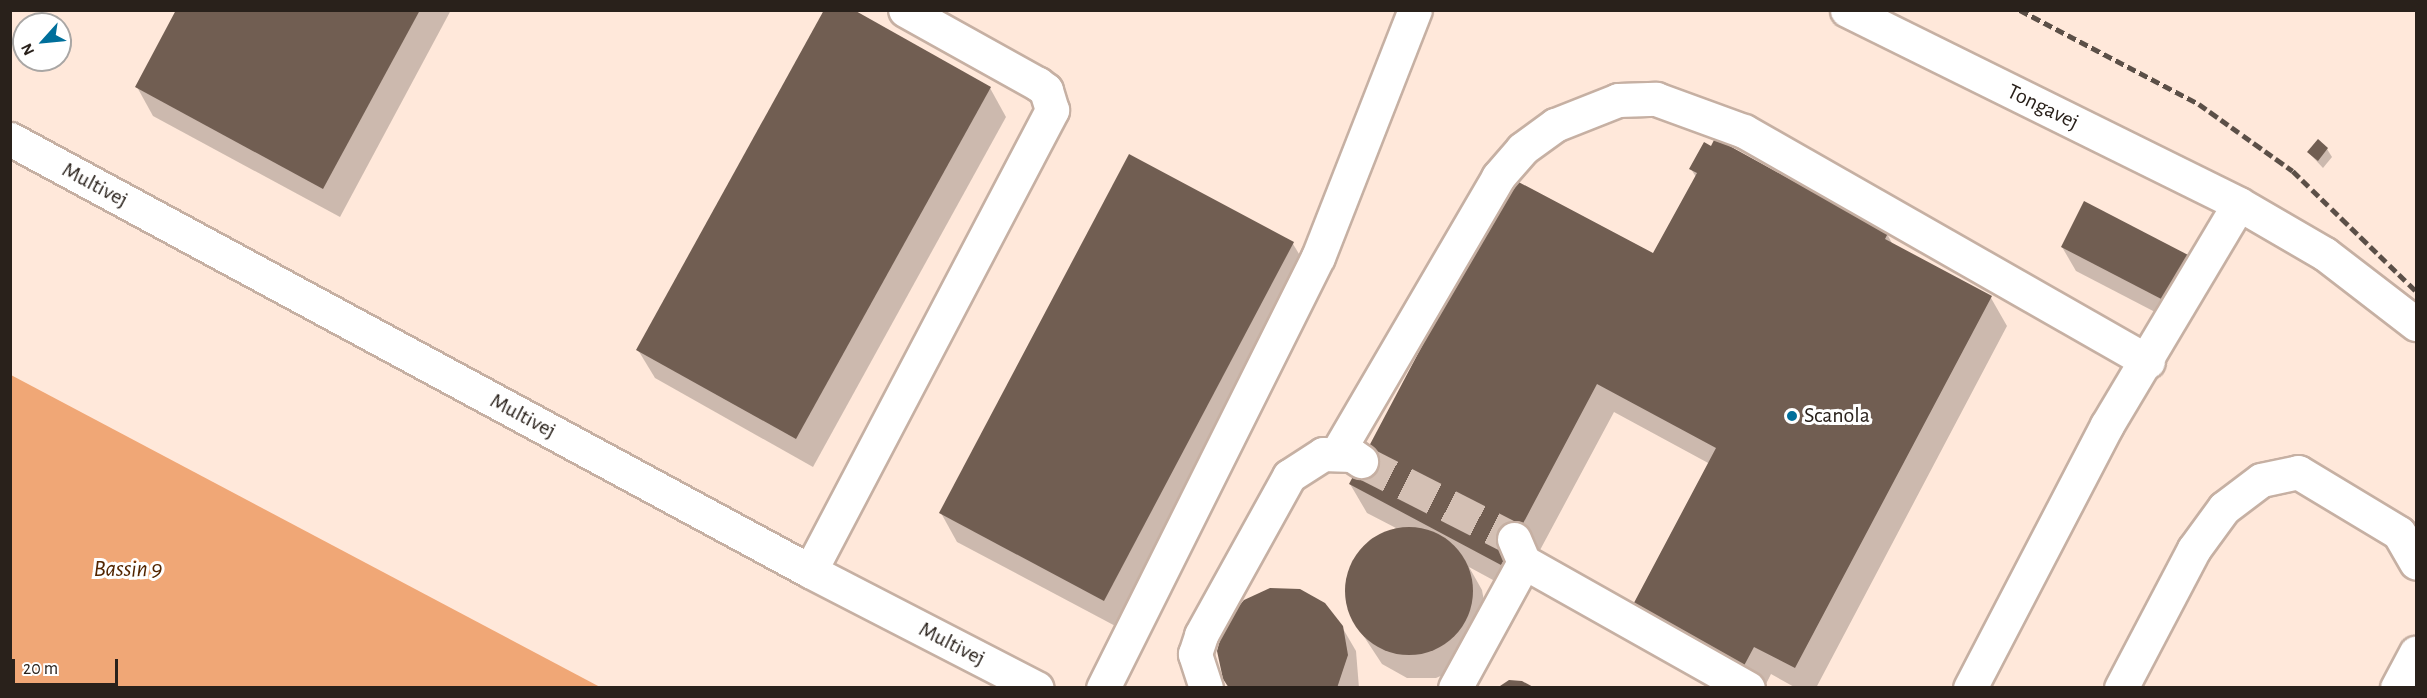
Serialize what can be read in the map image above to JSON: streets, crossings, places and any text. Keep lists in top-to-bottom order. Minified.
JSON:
{"streets":{"street":["Tongavej","Multivej"]},"water":["Bassin 9"],"places":["Scanola"],"scale_bar":"20 m","north":"bottom left"}
